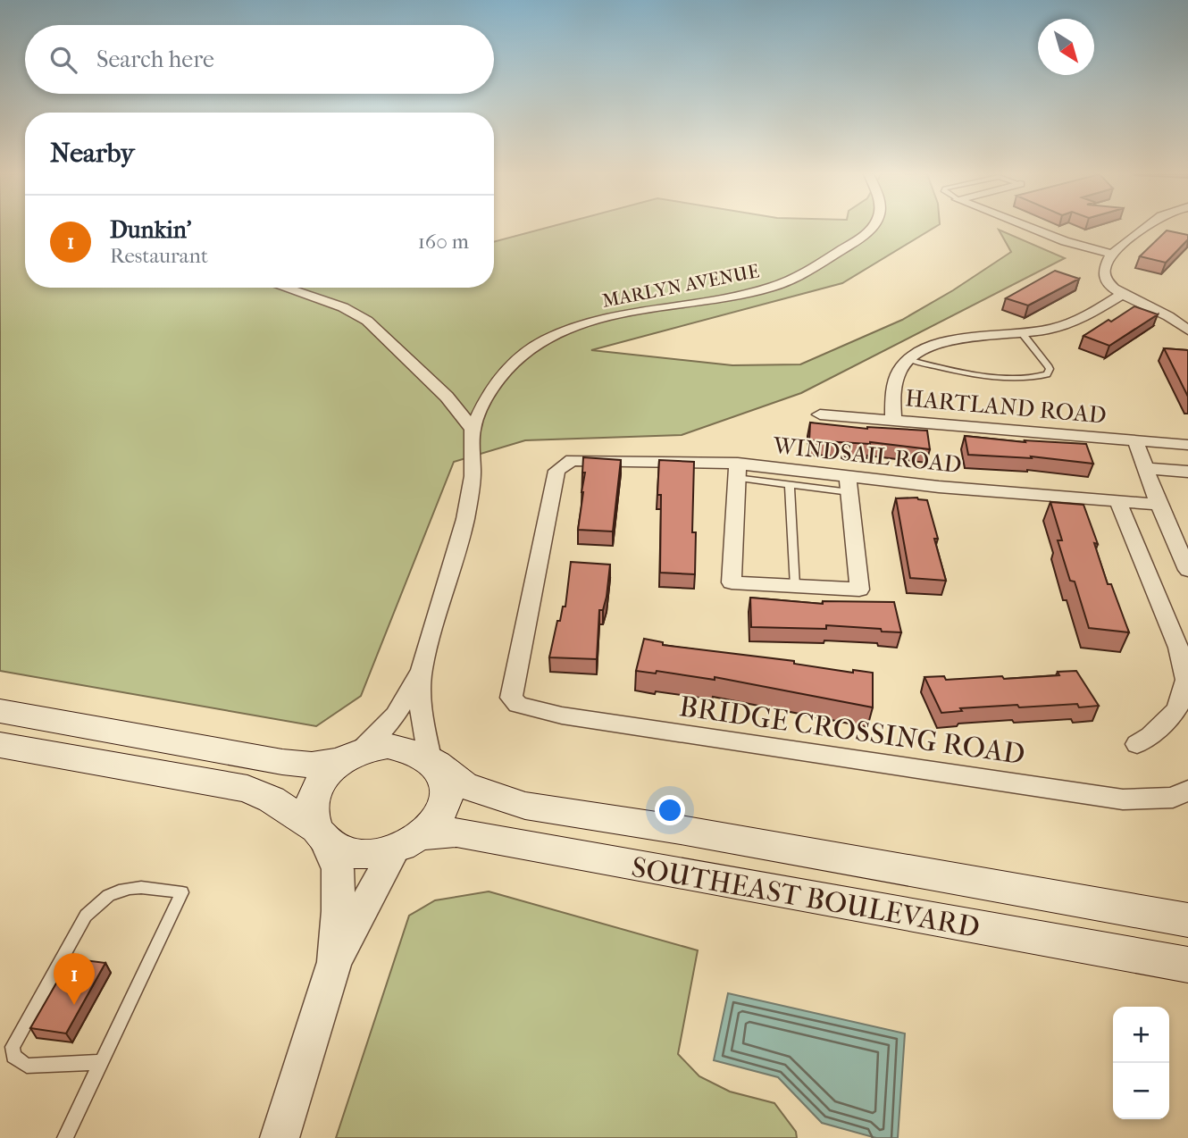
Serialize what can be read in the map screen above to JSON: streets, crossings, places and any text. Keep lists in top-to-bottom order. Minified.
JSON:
{"streets":{"main road":["SOUTHEAST BOULEVARD"],"street":["MARLYN AVENUE","HARTLAND ROAD","WINDSAIL ROAD","BRIDGE CROSSING ROAD"]},"crossings":[["WINDSAIL ROAD","BRIDGE CROSSING ROAD"]],"north":"bottom right","page":{"search":"Search here","heading":"Nearby","list":[{"mark":"1","name":"Dunkin'","note":"Restaurant","value":"160 m"}],"pins":"1","map_buttons":["+","−"]}}
